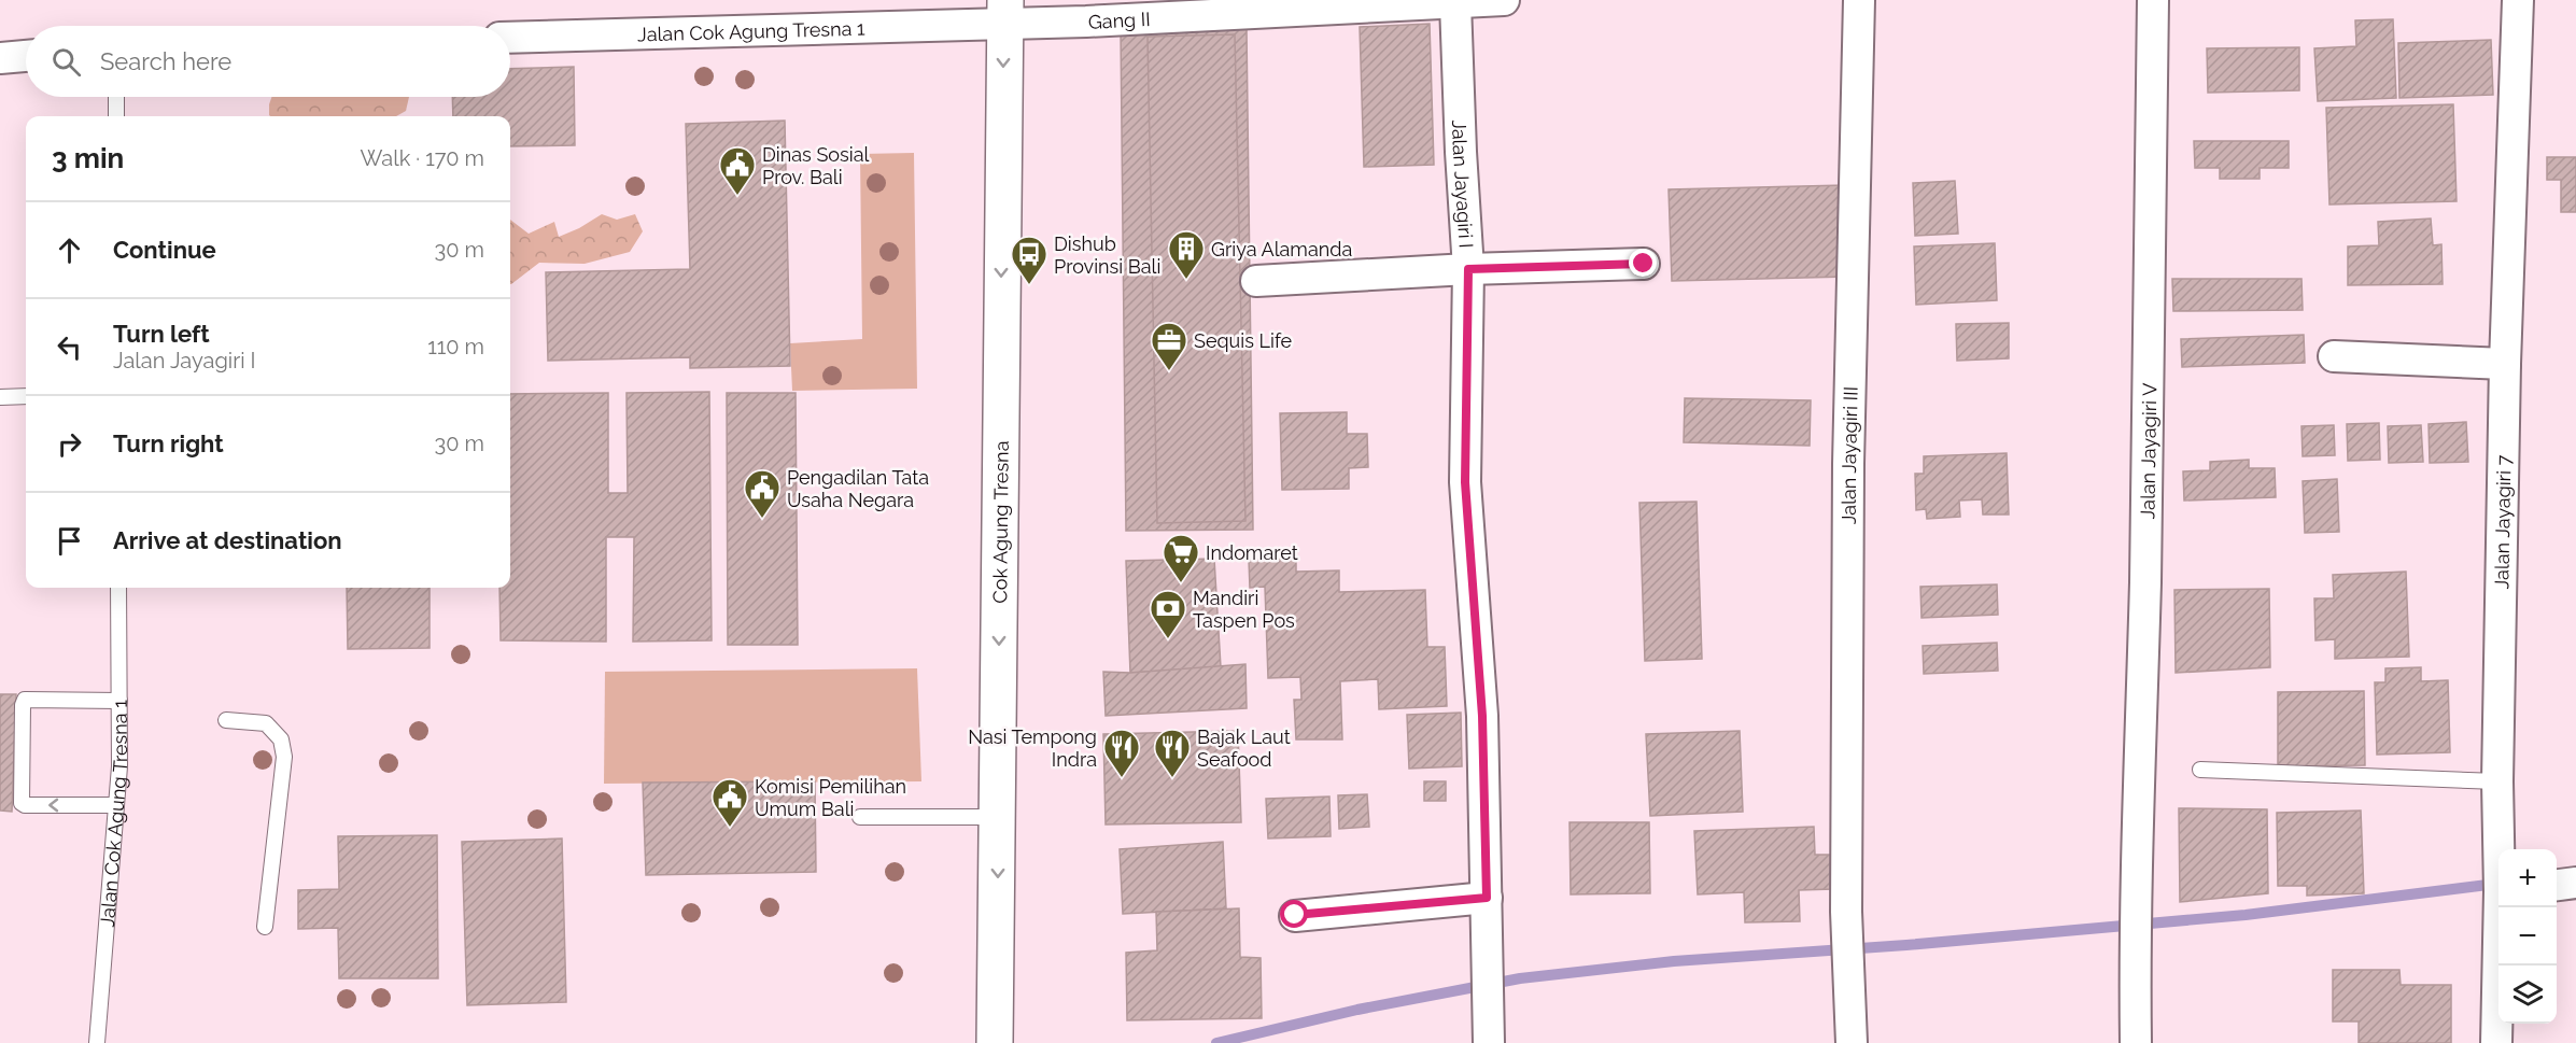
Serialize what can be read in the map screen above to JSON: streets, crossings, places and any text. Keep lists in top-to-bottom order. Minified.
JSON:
{"streets":{"main road":["Cok Agung Tresna"],"street":["Gang II","Jalan Cok Agung Tresna 1","Jalan Jayagiri I","Jalan Jayagiri V","Jalan Jayagiri III","Jalan Jayagiri 7"]},"crossings":[["Gang II","Jalan Cok Agung Tresna 1"],["Gang II","Jalan Jayagiri I"],["Gang II","Cok Agung Tresna"],["Jalan Cok Agung Tresna 1","Cok Agung Tresna"]],"one_way":["Cok Agung Tresna"],"places":{"public building":["Dinas Sosial Prov. Bali","Pengadilan Tata Usaha Negara","Komisi Pemilihan Umum Bali"],"building":["Griya Alamanda"],"bus stop":["Dishub Provinsi Bali"],"office":["Sequis Life"],"supermarket":["Indomaret"],"bank":["Mandiri Taspen Pos"],"restaurant":["Nasi Tempong Indra","Bajak Laut Seafood"]},"page":{"search":"Search here","heading":["3 min","Walk · 170 m"],"list":[["Continue","30 m"],["Turn left","Jalan Jayagiri I","110 m"],["Turn right","30 m"],"Arrive at destination"],"map_buttons":["+","−"]}}
